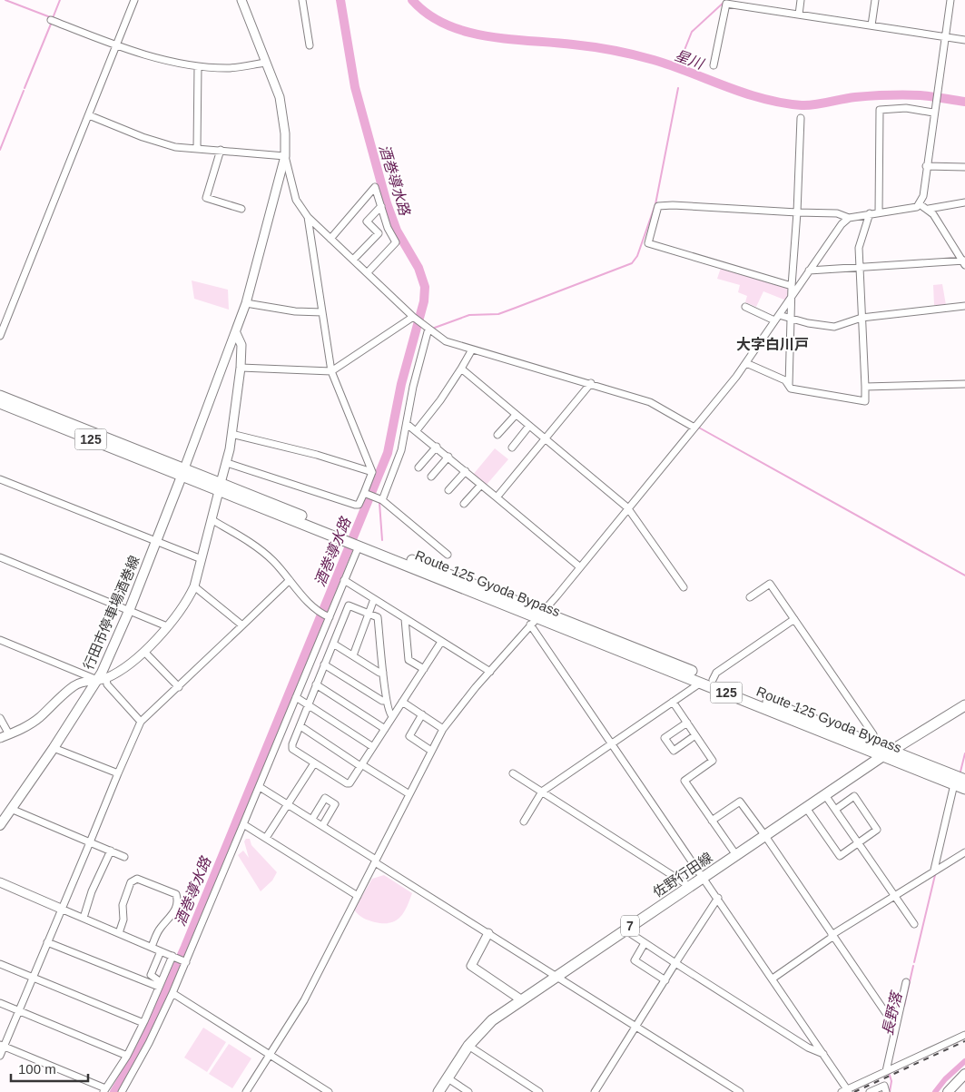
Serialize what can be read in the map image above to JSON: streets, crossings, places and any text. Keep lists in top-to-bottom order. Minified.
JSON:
{"streets":{"main road":["125","Route 125 Gyoda Bypass","行田市停車場酒巻線","佐野行田線","7"]},"crossings":[["Route 125 Gyoda Bypass","行田市停車場酒巻線"],["Route 125 Gyoda Bypass","佐野行田線"]],"districts":["大字白川戸"],"water":["星川","酒巻導水路","長野落"],"scale_bar":"100 m"}
